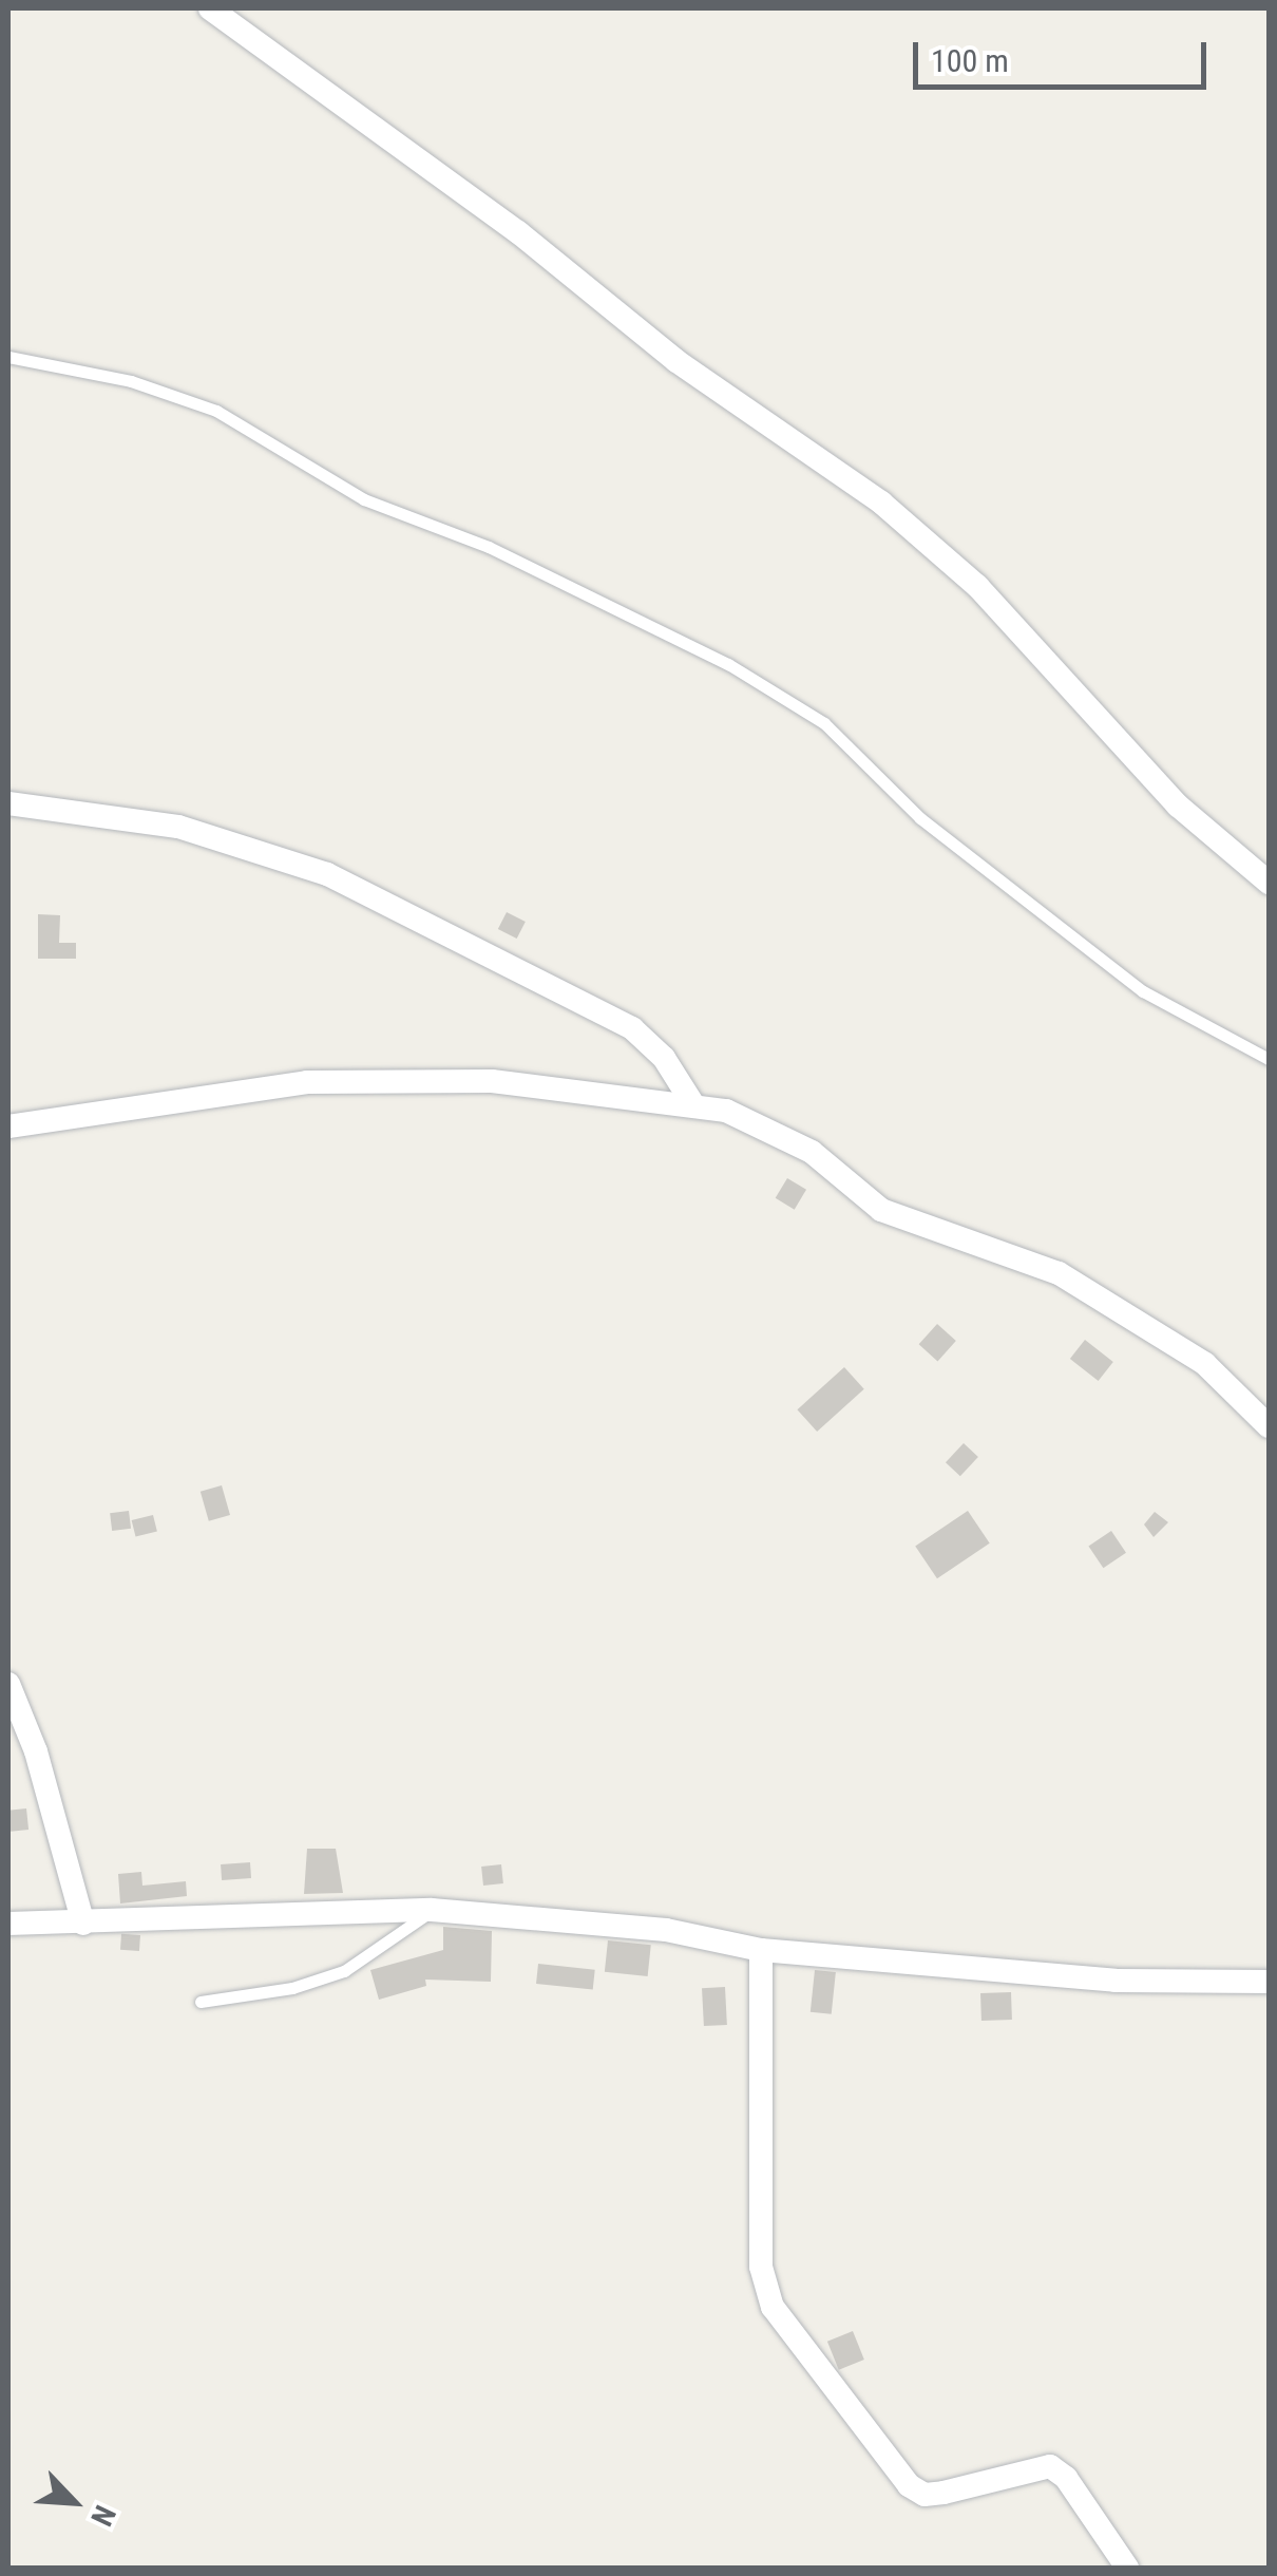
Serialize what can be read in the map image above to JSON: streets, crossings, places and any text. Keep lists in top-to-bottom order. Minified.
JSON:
{"scale_bar":"100 m","north":"bottom right"}
